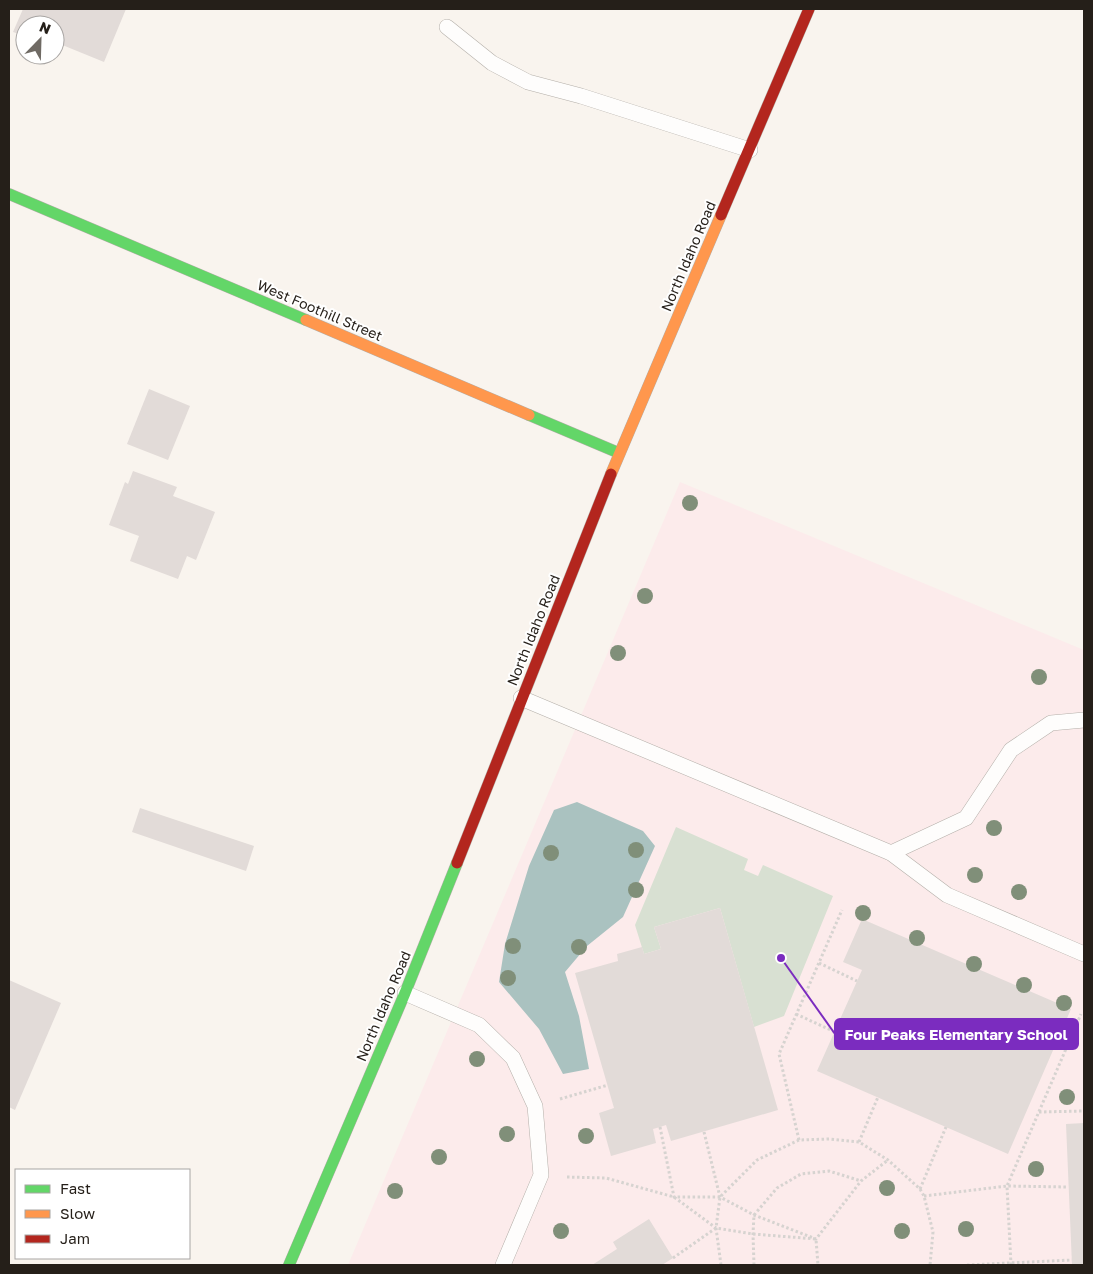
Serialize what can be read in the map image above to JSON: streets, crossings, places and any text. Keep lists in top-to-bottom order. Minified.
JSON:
{"streets":{"street":["North Idaho Road","West Foothill Street"]},"crossings":[["North Idaho Road","West Foothill Street"]],"places":["Four Peaks Elementary School"],"legend":["Fast","Slow","Jam"],"north":"top right"}
